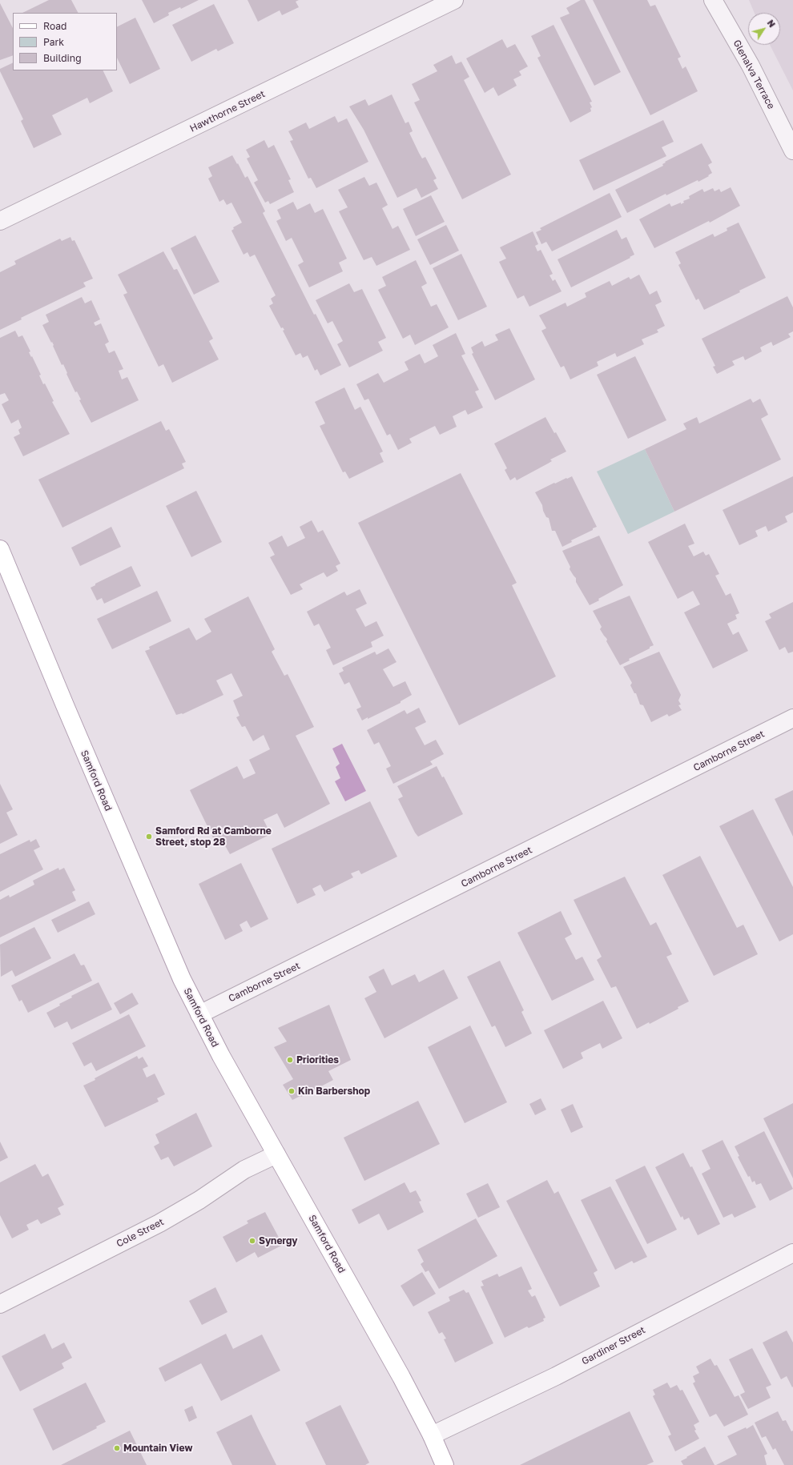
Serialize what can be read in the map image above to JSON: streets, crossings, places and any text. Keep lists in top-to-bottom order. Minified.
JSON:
{"streets":{"main road":["Samford Road"],"street":["Glenalva Terrace","Hawthorne Street","Camborne Street","Cole Street","Gardiner Street"]},"crossings":[["Camborne Street","Samford Road"],["Samford Road","Cole Street"],["Samford Road","Gardiner Street"]],"places":["Samford Rd at Camborne Street, stop 28","Priorities","Kin Barbershop","Synergy","Mountain View"],"legend":["Road","Park","Building"],"north":"top right"}
